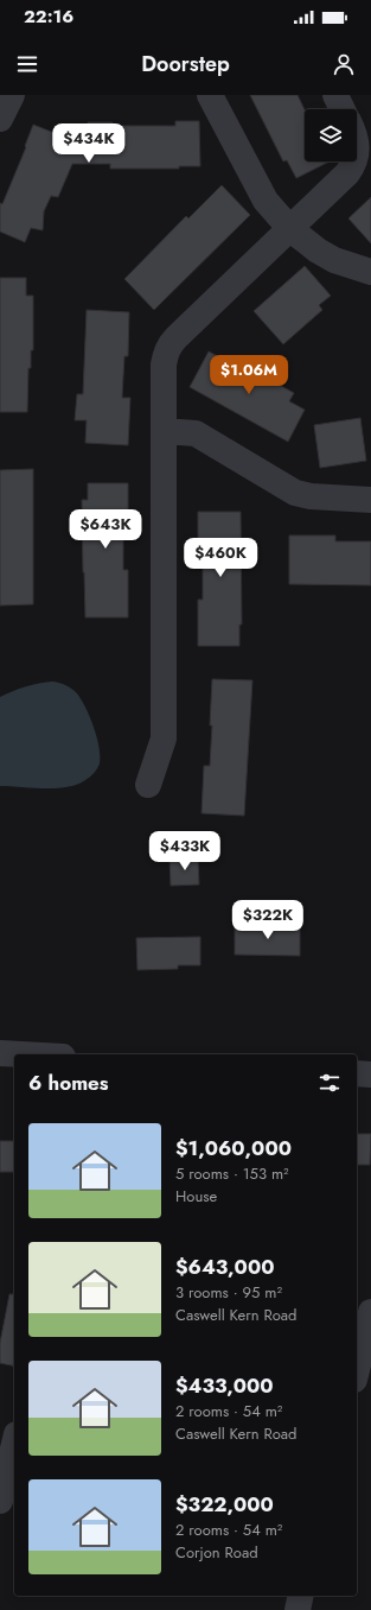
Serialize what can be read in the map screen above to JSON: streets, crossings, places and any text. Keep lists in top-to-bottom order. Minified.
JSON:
{"page":{"status":"22:16","header":"Doorstep","price":["$434K","$1.06M","$643K","$460K","$433K","$322K"],"heading":"6 homes","list":[{"name":"$1,060,000","note":"5 rooms · 153 m² · House"},{"name":"$643,000","note":"3 rooms · 95 m² · Caswell Kern Road"},{"name":"$433,000","note":"2 rooms · 54 m² · Caswell Kern Road"},{"name":"$322,000","note":"2 rooms · 54 m² · Corjon Road"}]}}
